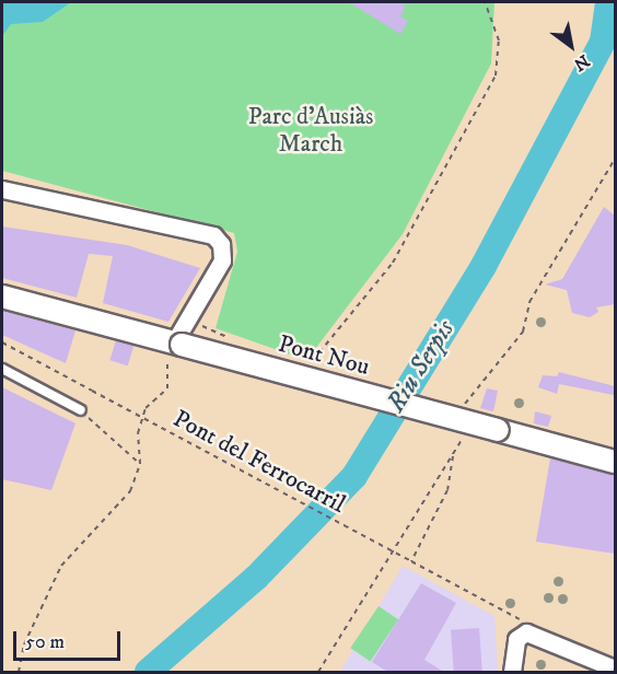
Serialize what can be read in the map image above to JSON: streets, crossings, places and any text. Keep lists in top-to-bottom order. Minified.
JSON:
{"streets":{"street":["Pont Nou"],"path":["Pont del Ferrocarril"]},"water":["Riu Serpis"],"parks":["Parc d'Ausiàs March"],"scale_bar":"50 m","north":"bottom right"}
